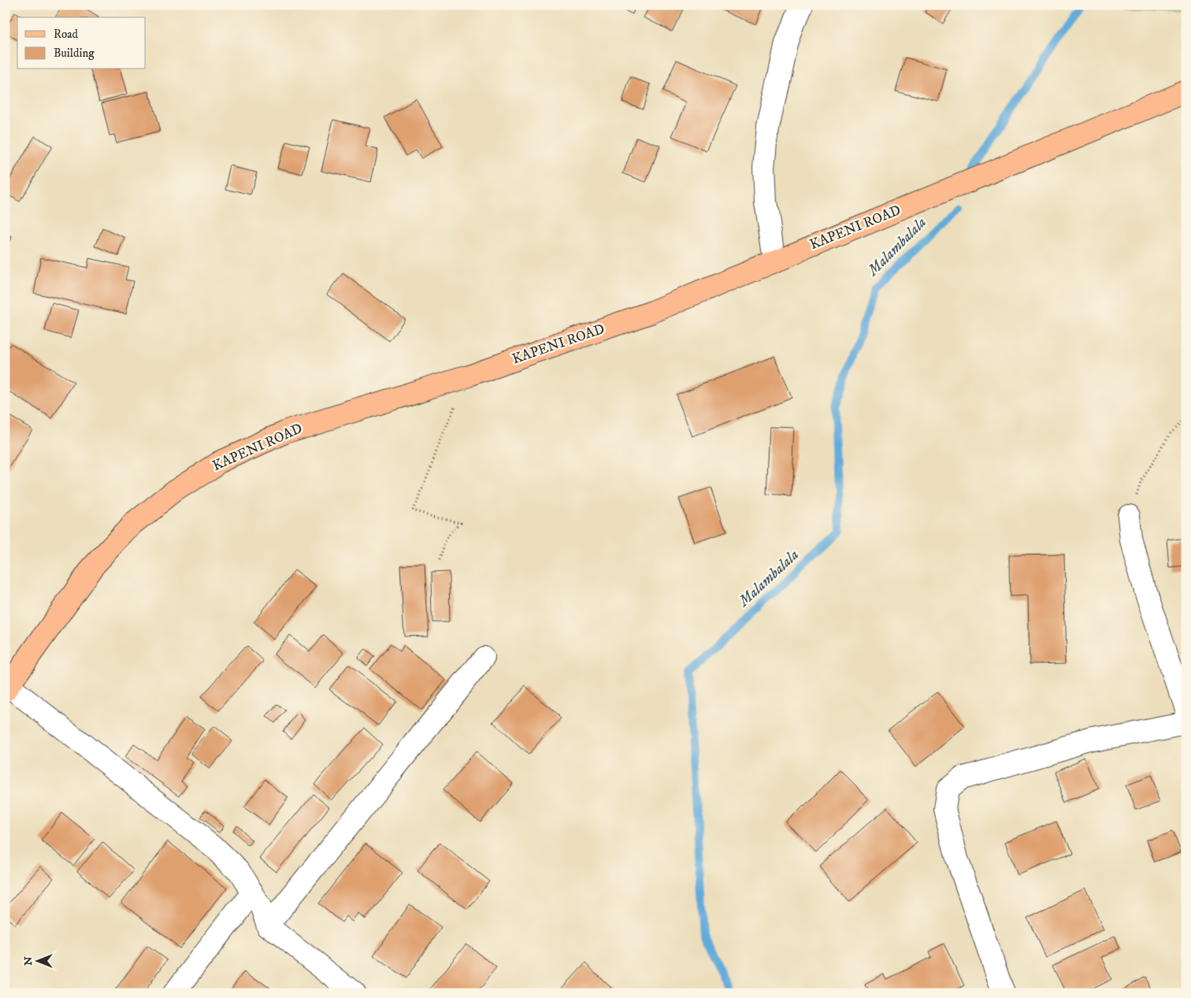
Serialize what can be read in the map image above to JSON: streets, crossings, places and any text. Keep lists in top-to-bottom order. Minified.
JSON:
{"streets":{"main road":["KAPENI ROAD"]},"water":["Malambalala"],"legend":["Road","Building"],"north":"left"}
